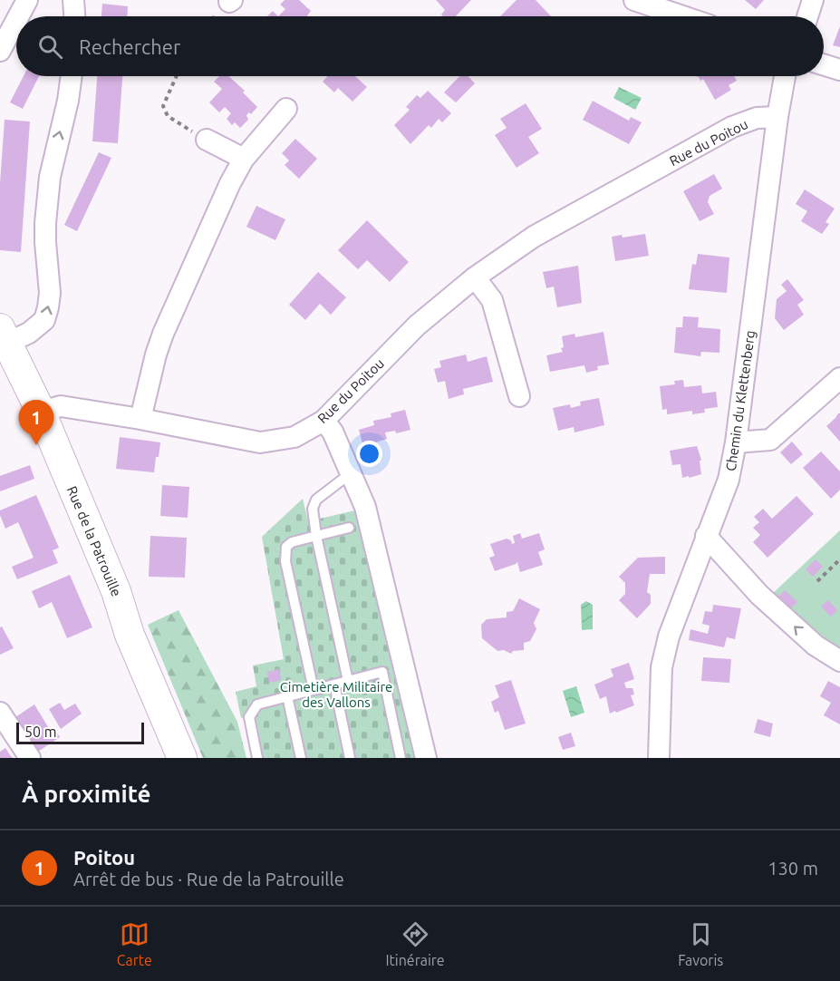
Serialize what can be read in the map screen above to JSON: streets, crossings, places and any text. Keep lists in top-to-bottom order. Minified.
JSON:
{"streets":{"street":["Rue du Poitou","Chemin du Klettenberg","Rue de la Patrouille"]},"crossings":[["Rue du Poitou","Chemin du Klettenberg"],["Rue du Poitou","Rue de la Patrouille"]],"parks":["Cimetière Militaire des Vallons"],"scale_bar":"50 m","page":{"search":"Rechercher","pins":"1","scale":"50 m","heading":"À proximité","list":[{"mark":"1","name":"Poitou","note":"Arrêt de bus · Rue de la Patrouille","value":"130 m"}],"nav":["Carte","Itinéraire","Favoris"]}}
